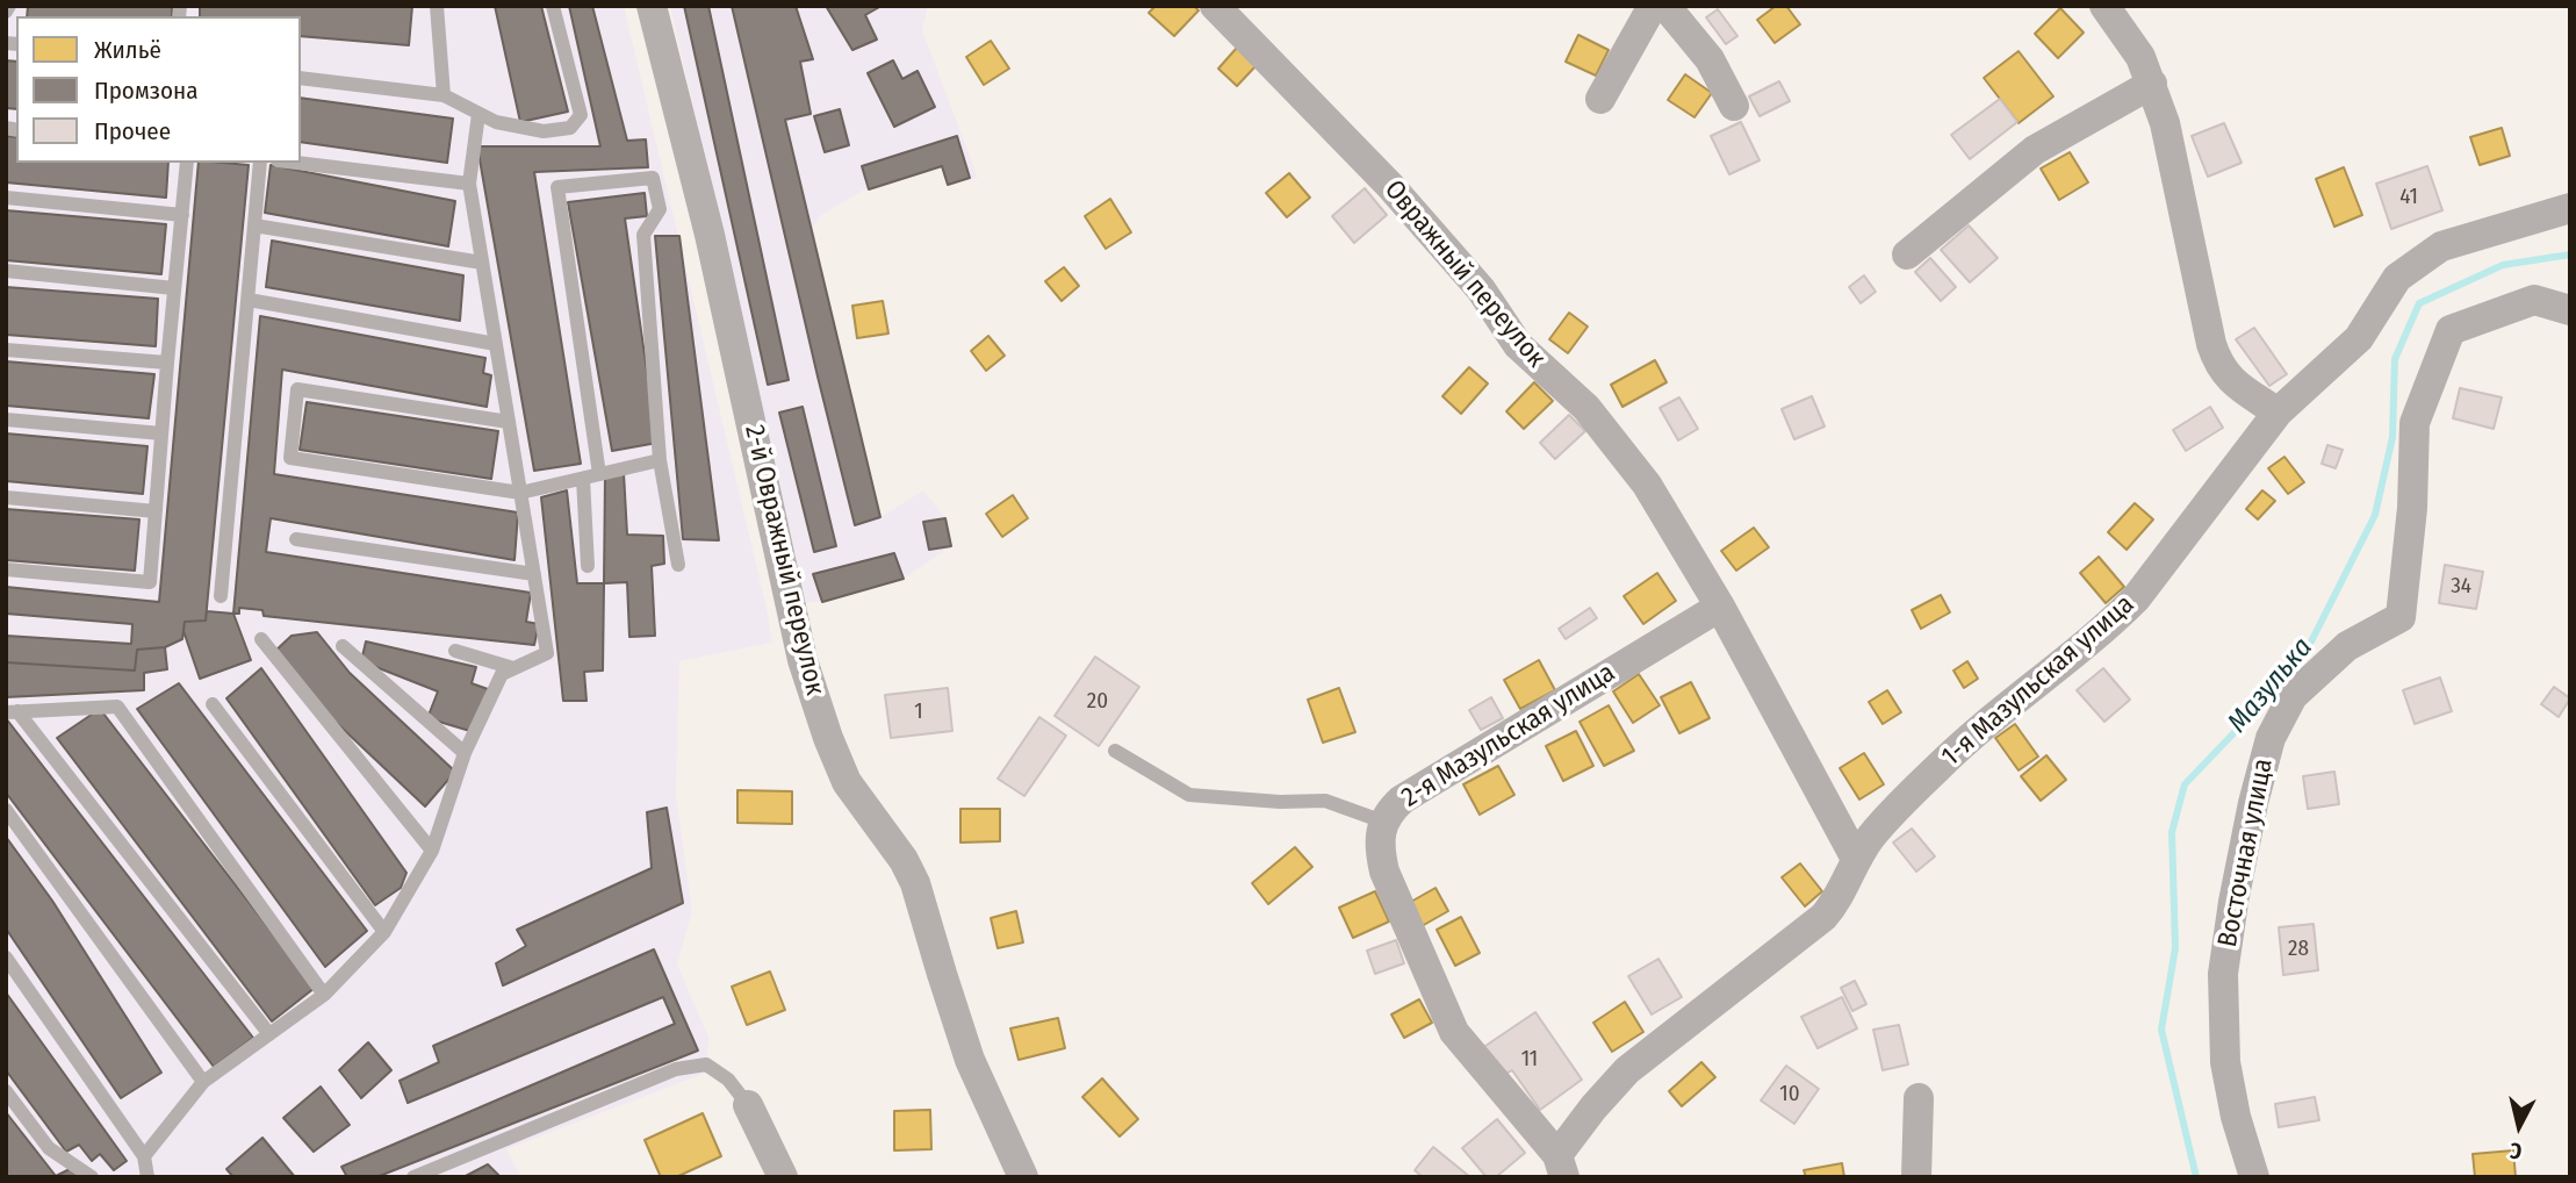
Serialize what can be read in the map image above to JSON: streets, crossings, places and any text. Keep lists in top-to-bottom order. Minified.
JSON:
{"streets":{"street":["Овражный переулок","2-й Овражный переулок","1-я Мазульская улица","2-я Мазульская улица","Восточная улица"]},"crossings":[["Овражный переулок","1-я Мазульская улица"],["Овражный переулок","2-я Мазульская улица"],["1-я Мазульская улица","2-я Мазульская улица"]],"water":["Мазулька"],"house_numbers":["41","34","20","1","28","11","10"],"legend":["Жильё","Промзона","Прочее"],"north":"bottom"}
